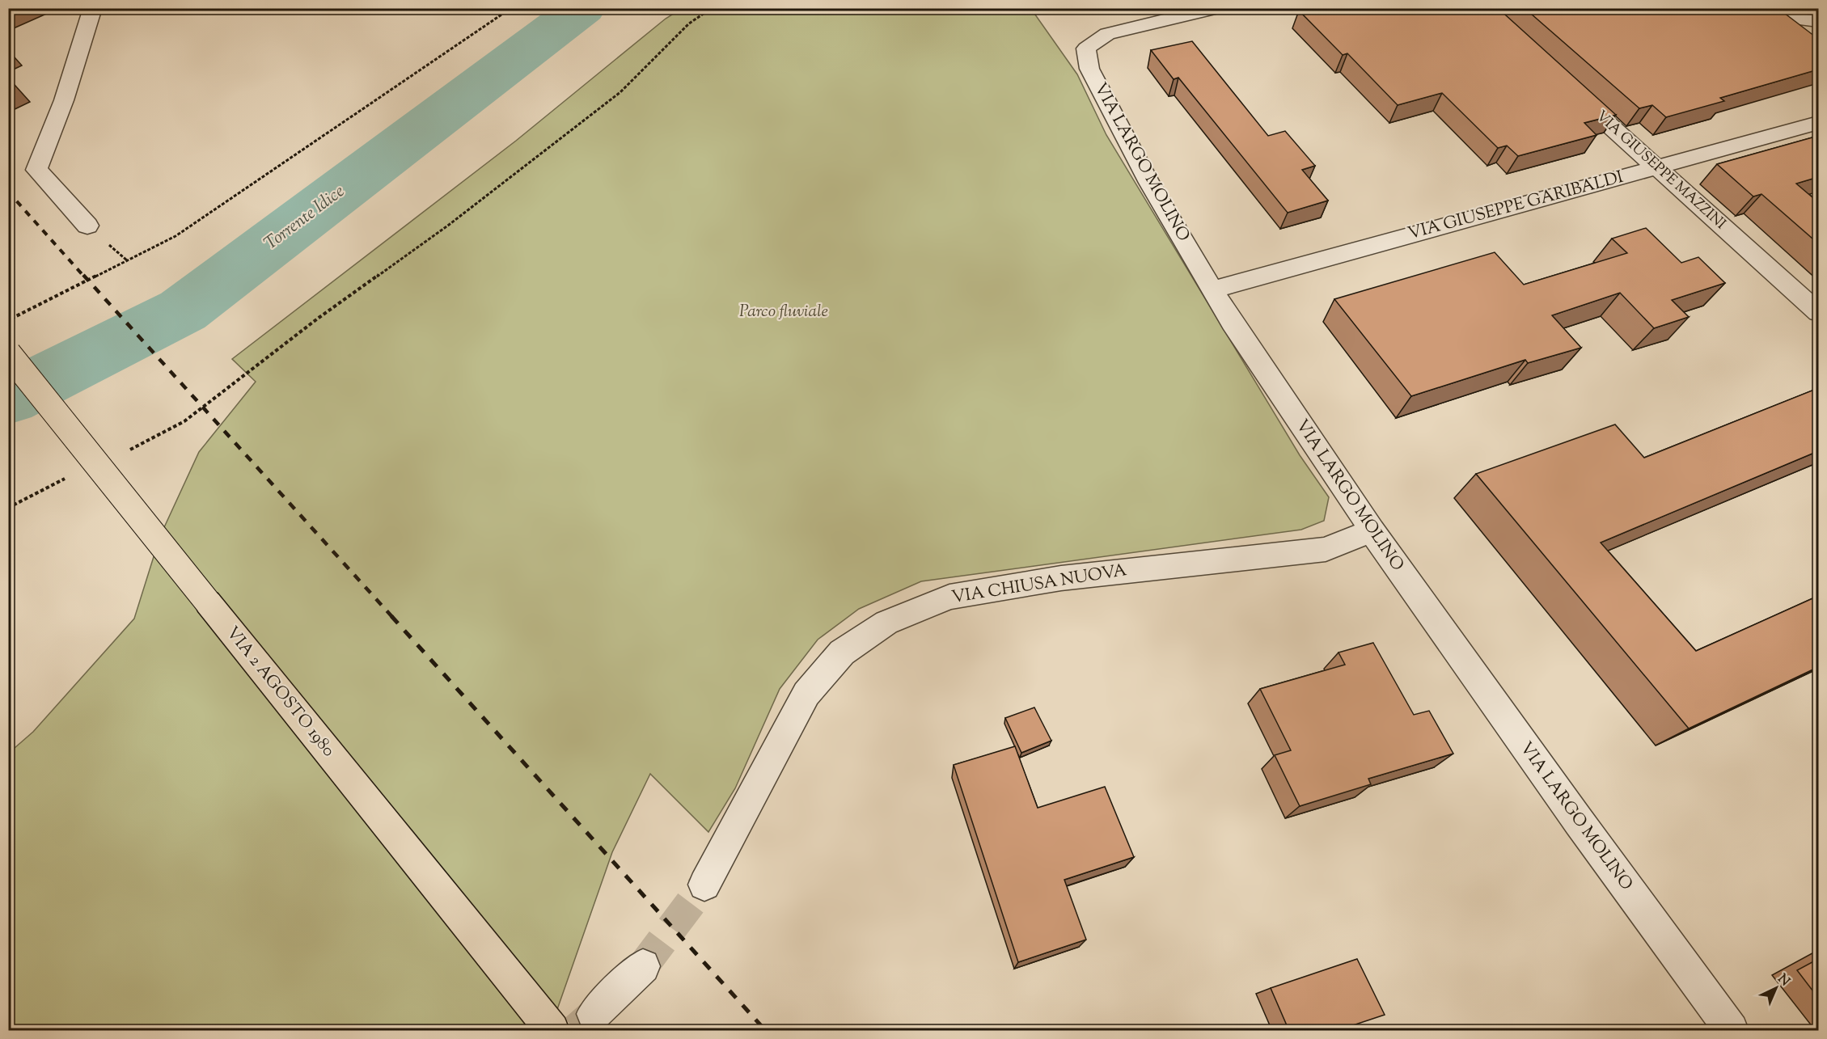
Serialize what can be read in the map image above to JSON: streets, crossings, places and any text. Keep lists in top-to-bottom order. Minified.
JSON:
{"streets":{"main road":["VIA 2 AGOSTO 1980"],"street":["VIA LARGO MOLINO","VIA GIUSEPPE MAZZINI","VIA GIUSEPPE GARIBALDI","VIA CHIUSA NUOVA"]},"crossings":[["VIA LARGO MOLINO","VIA GIUSEPPE GARIBALDI"],["VIA LARGO MOLINO","VIA CHIUSA NUOVA"],["VIA GIUSEPPE MAZZINI","VIA GIUSEPPE GARIBALDI"]],"water":["Torrente Idice"],"parks":["Parco fluviale"],"north":"top right"}
